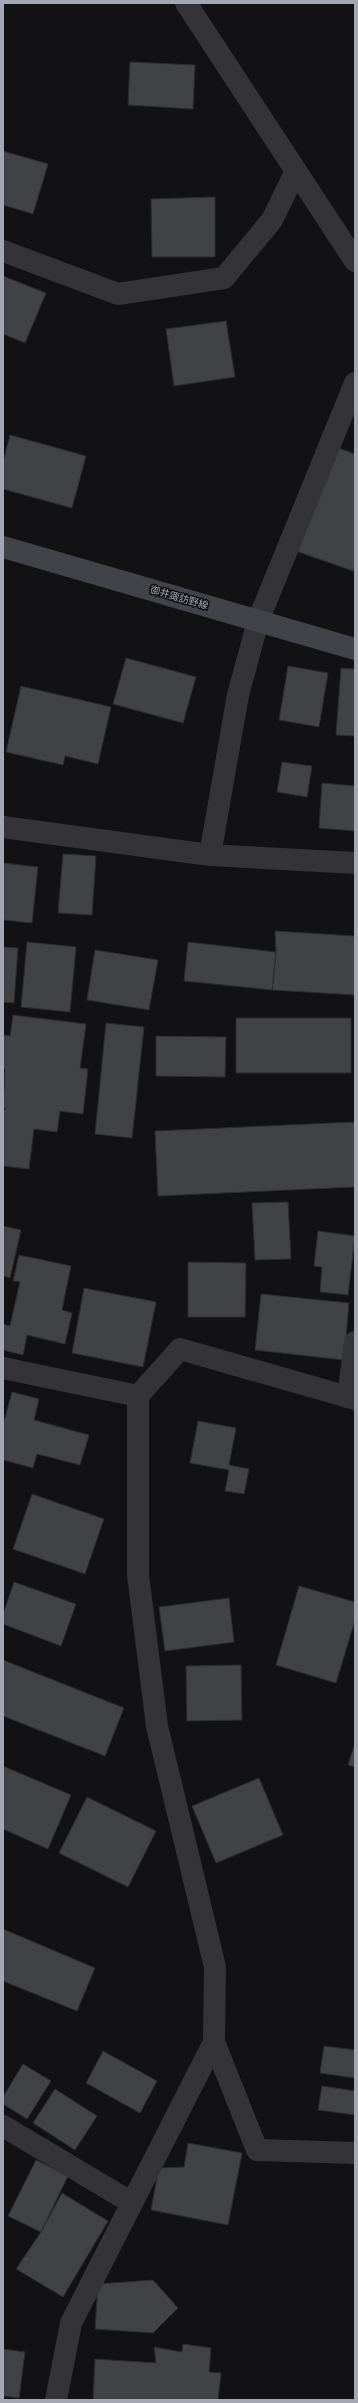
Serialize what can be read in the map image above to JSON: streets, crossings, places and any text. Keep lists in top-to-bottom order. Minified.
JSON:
{"streets":{"main road":["御井諏訪野線"]}}
